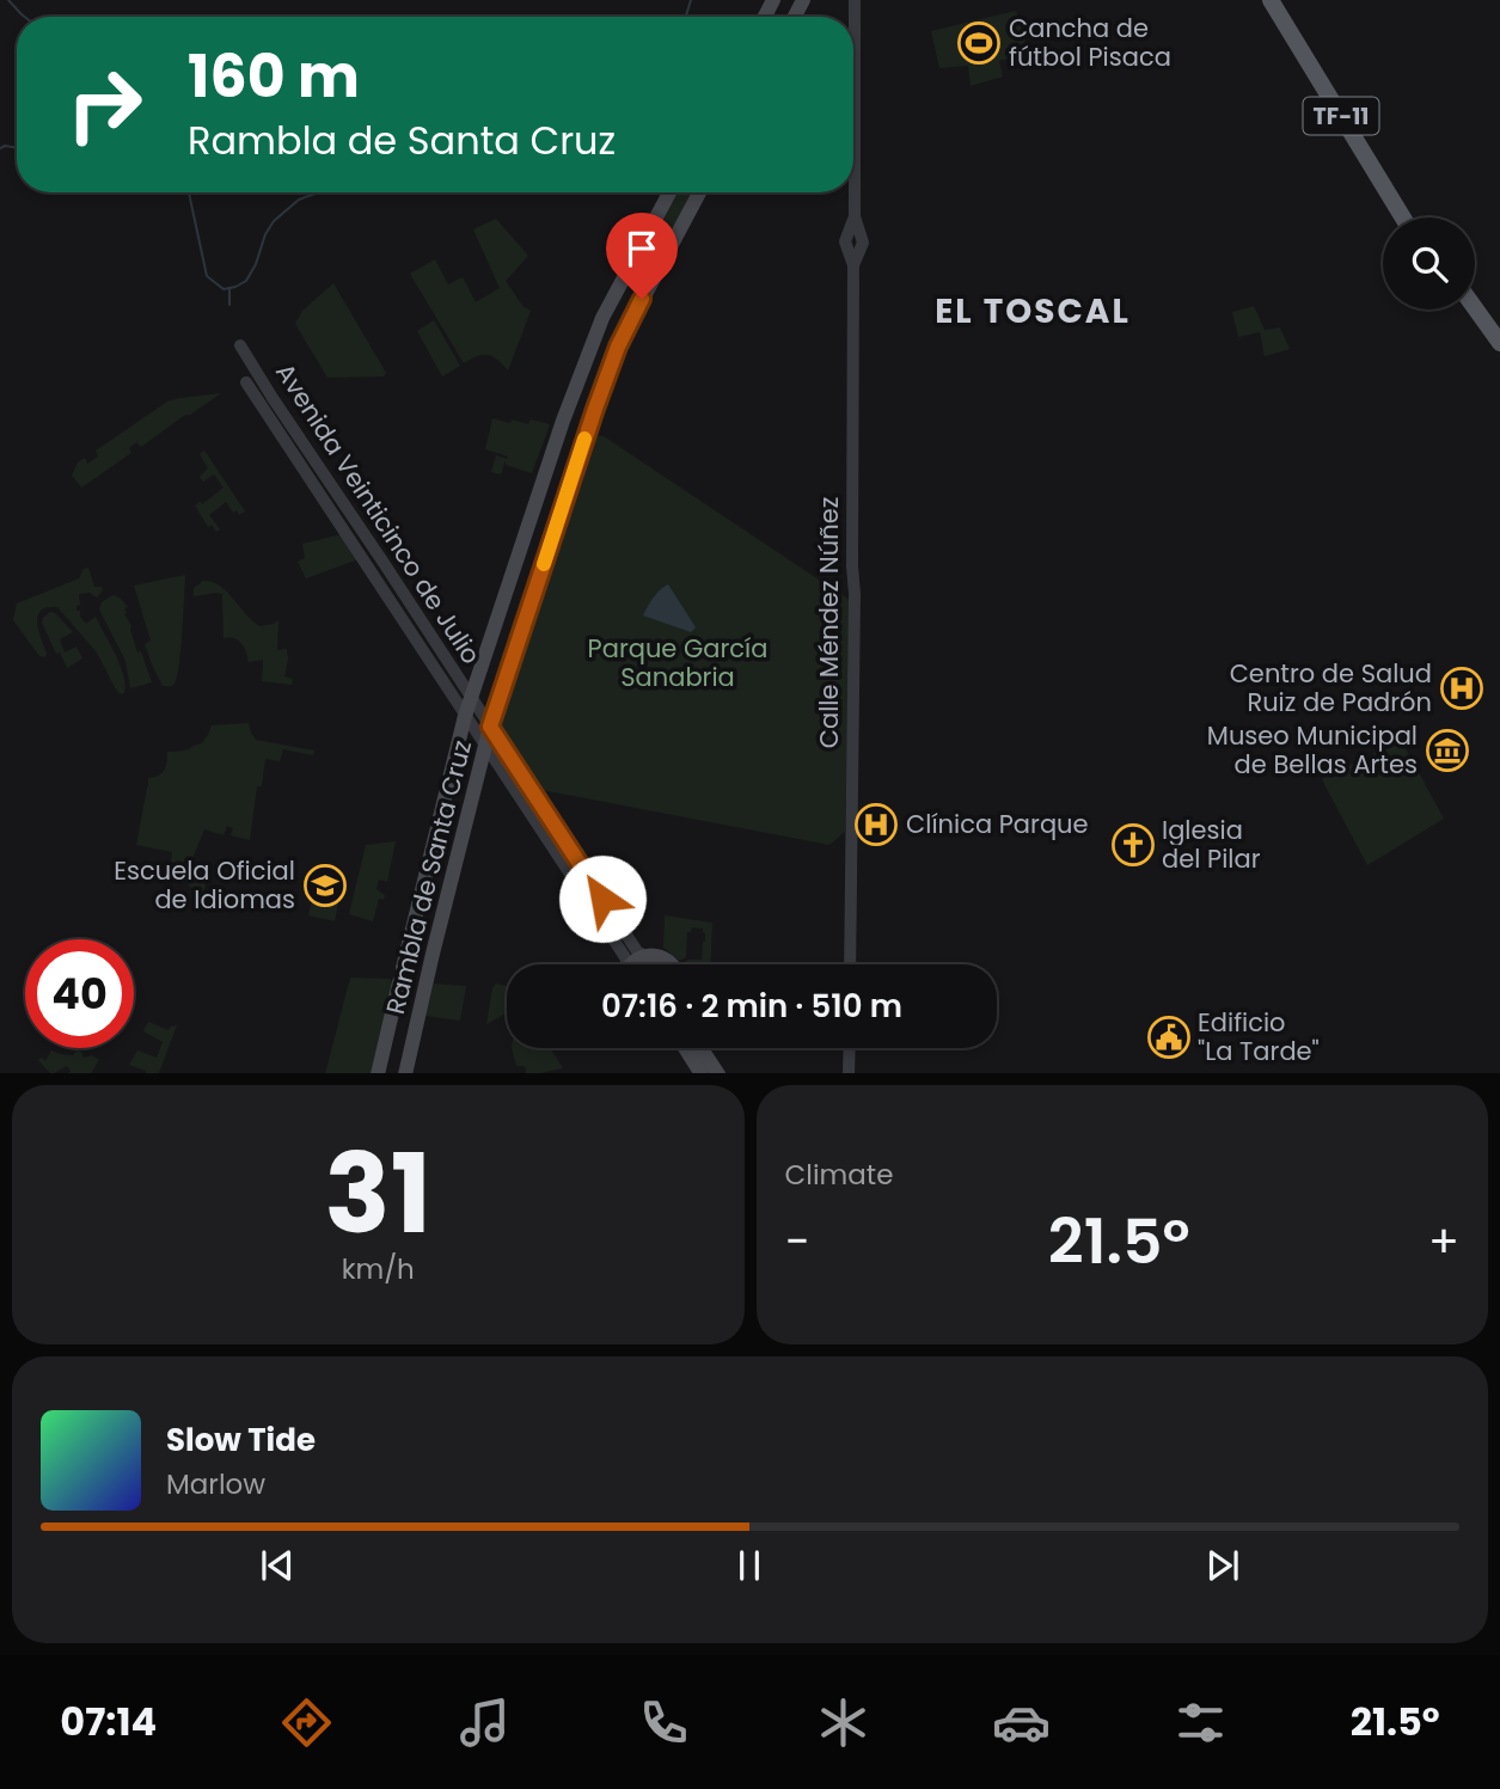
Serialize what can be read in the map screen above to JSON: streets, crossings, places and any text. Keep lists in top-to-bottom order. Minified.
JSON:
{"streets":{"main road":["TF-11","Rambla de Santa Cruz"],"street":["Avenida Veinticinco de Julio","Calle Méndez Núñez"]},"crossings":[["Avenida Veinticinco de Julio","Rambla de Santa Cruz"]],"districts":["EL TOSCAL"],"parks":["Parque García Sanabria"],"places":{"sports":["Cancha de fútbol Pisaca"],"hospital":["Centro de Salud Ruiz de Padrón","Clínica Parque"],"museum":["Museo Municipal de Bellas Artes"],"church":["Iglesia del Pilar"],"school or university":["Escuela Oficial de Idiomas"],"public building":["Edificio \"La Tarde\""]},"page":{"turn":["160 m","Rambla de Santa Cruz"],"limit":"40","trip":"07:16 · 2 min · 510 m","tile":[["31","km/h"],"Climate"],"heat":["−","21.5°","+"],"song":["Slow Tide","Marlow"],"tabs":["07:14","21.5°"]}}
